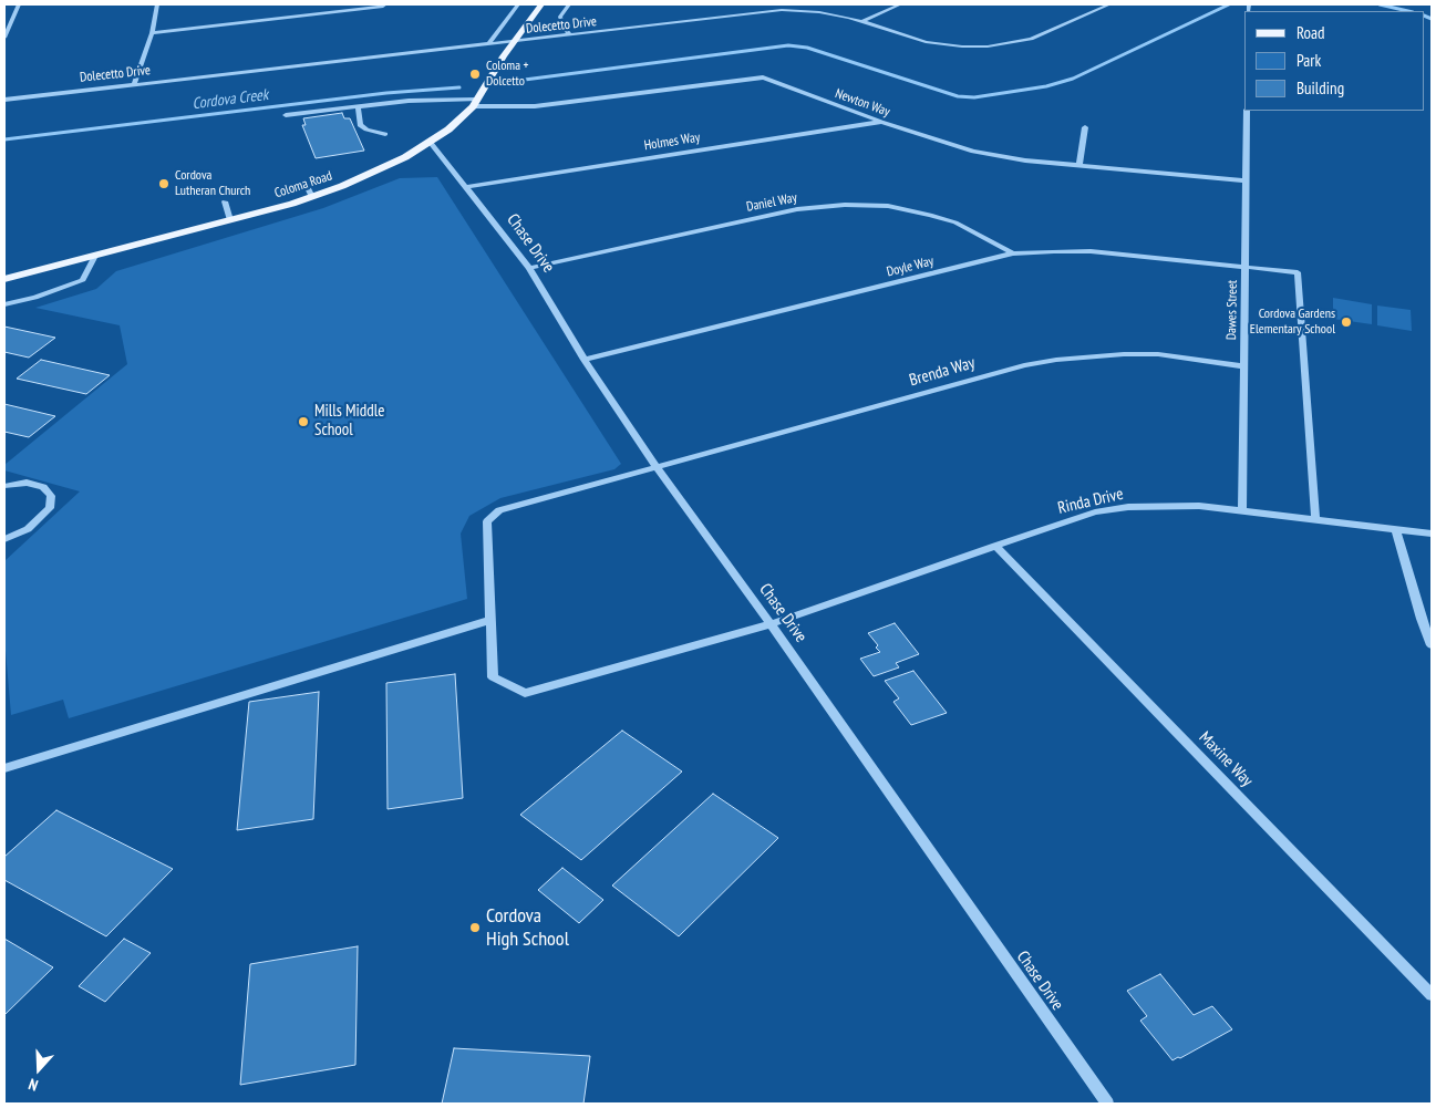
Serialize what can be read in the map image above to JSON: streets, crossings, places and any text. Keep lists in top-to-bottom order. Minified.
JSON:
{"streets":{"main road":["Coloma Road"],"street":["Dolecetto Drive","Newton Way","Holmes Way","Daniel Way","Chase Drive","Doyle Way","Dawes Street","Brenda Way","Rinda Drive","Maxine Way"]},"crossings":[["Dolecetto Drive","Coloma Road"],["Newton Way","Holmes Way"],["Newton Way","Coloma Road"],["Newton Way","Dawes Street"],["Holmes Way","Chase Drive"],["Coloma Road","Chase Drive"],["Daniel Way","Chase Drive"],["Daniel Way","Doyle Way"],["Chase Drive","Doyle Way"],["Chase Drive","Brenda Way"],["Chase Drive","Rinda Drive"],["Doyle Way","Dawes Street"],["Doyle Way","Rinda Drive"],["Dawes Street","Brenda Way"],["Dawes Street","Rinda Drive"],["Brenda Way","Rinda Drive"],["Rinda Drive","Maxine Way"]],"water":["Cordova Creek"],"places":["Coloma + Dolcetto","Cordova Lutheran Church","Cordova Gardens Elementary School","Mills Middle School","Cordova High School"],"legend":["Road","Park","Building"],"north":"bottom"}
